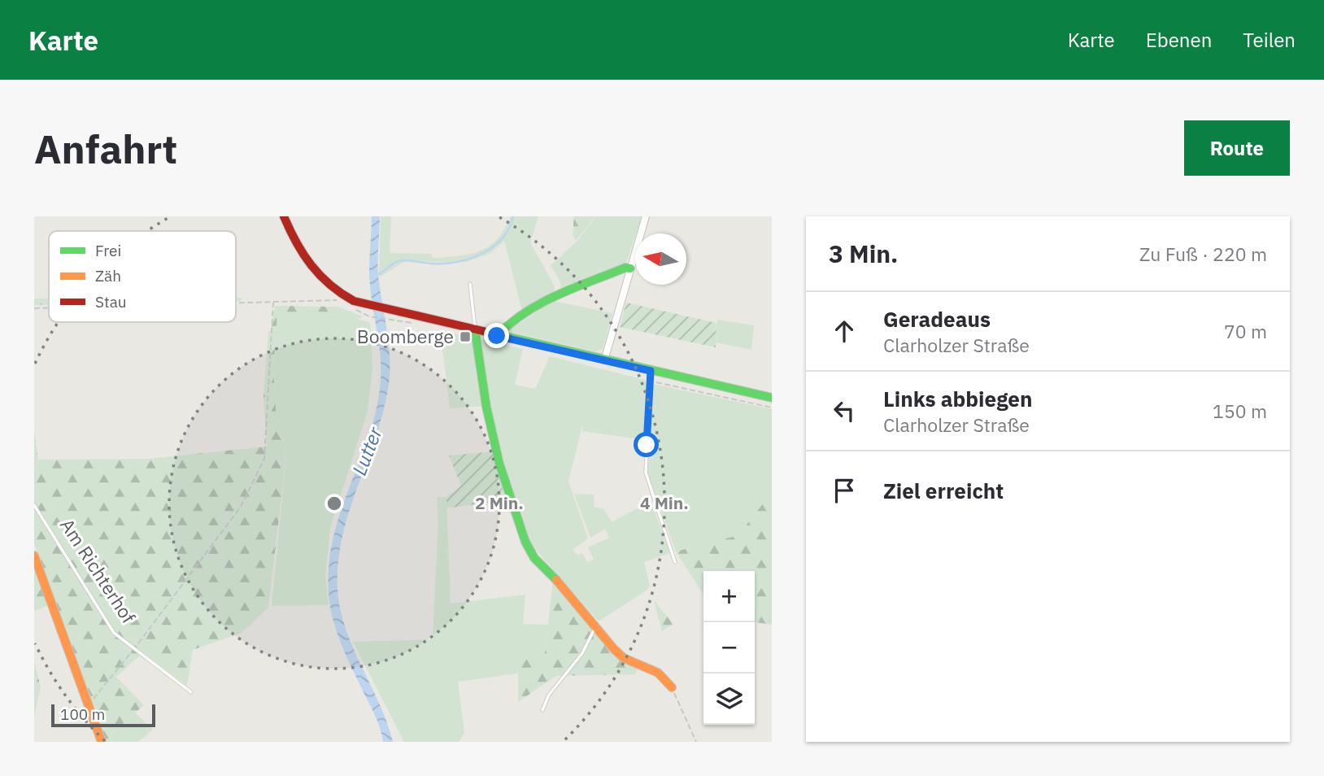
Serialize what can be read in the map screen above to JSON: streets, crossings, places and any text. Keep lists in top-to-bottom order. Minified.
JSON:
{"streets":{"lane":["Am Richterhof"]},"water":["Lutter"],"places":{"transit":["Boomberge"]},"legend":["Frei","Zäh","Stau"],"scale_bar":"100 m","north":"left","page":{"header":"Karte","nav":["Karte","Ebenen","Teilen"],"buttons":"Route","title":"Anfahrt","heading":["3 Min.","Zu Fuß · 220 m"],"list":[["Geradeaus","Clarholzer Straße","70 m"],["Links abbiegen","Clarholzer Straße","150 m"],"Ziel erreicht"],"map_buttons":["+","−"],"scale":"100 m"},"rings":["2 Min.","4 Min."]}
